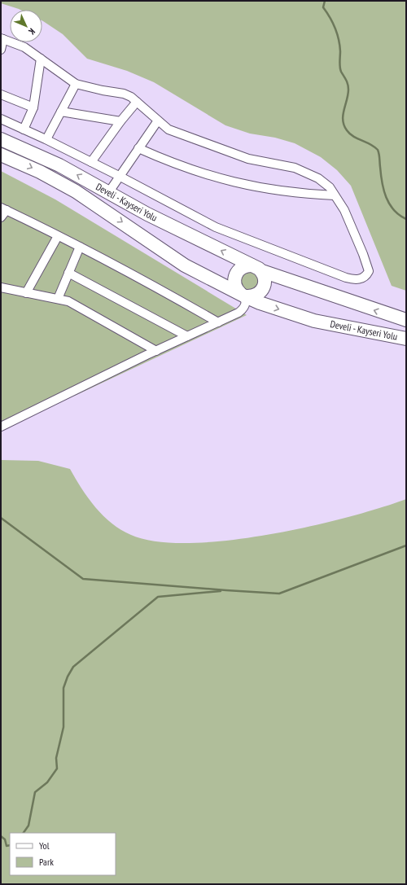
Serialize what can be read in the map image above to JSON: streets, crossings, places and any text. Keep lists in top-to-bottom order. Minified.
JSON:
{"streets":{"highway":["Develi - Kayseri Yolu"]},"legend":["Yol","Park"],"north":"bottom right"}
